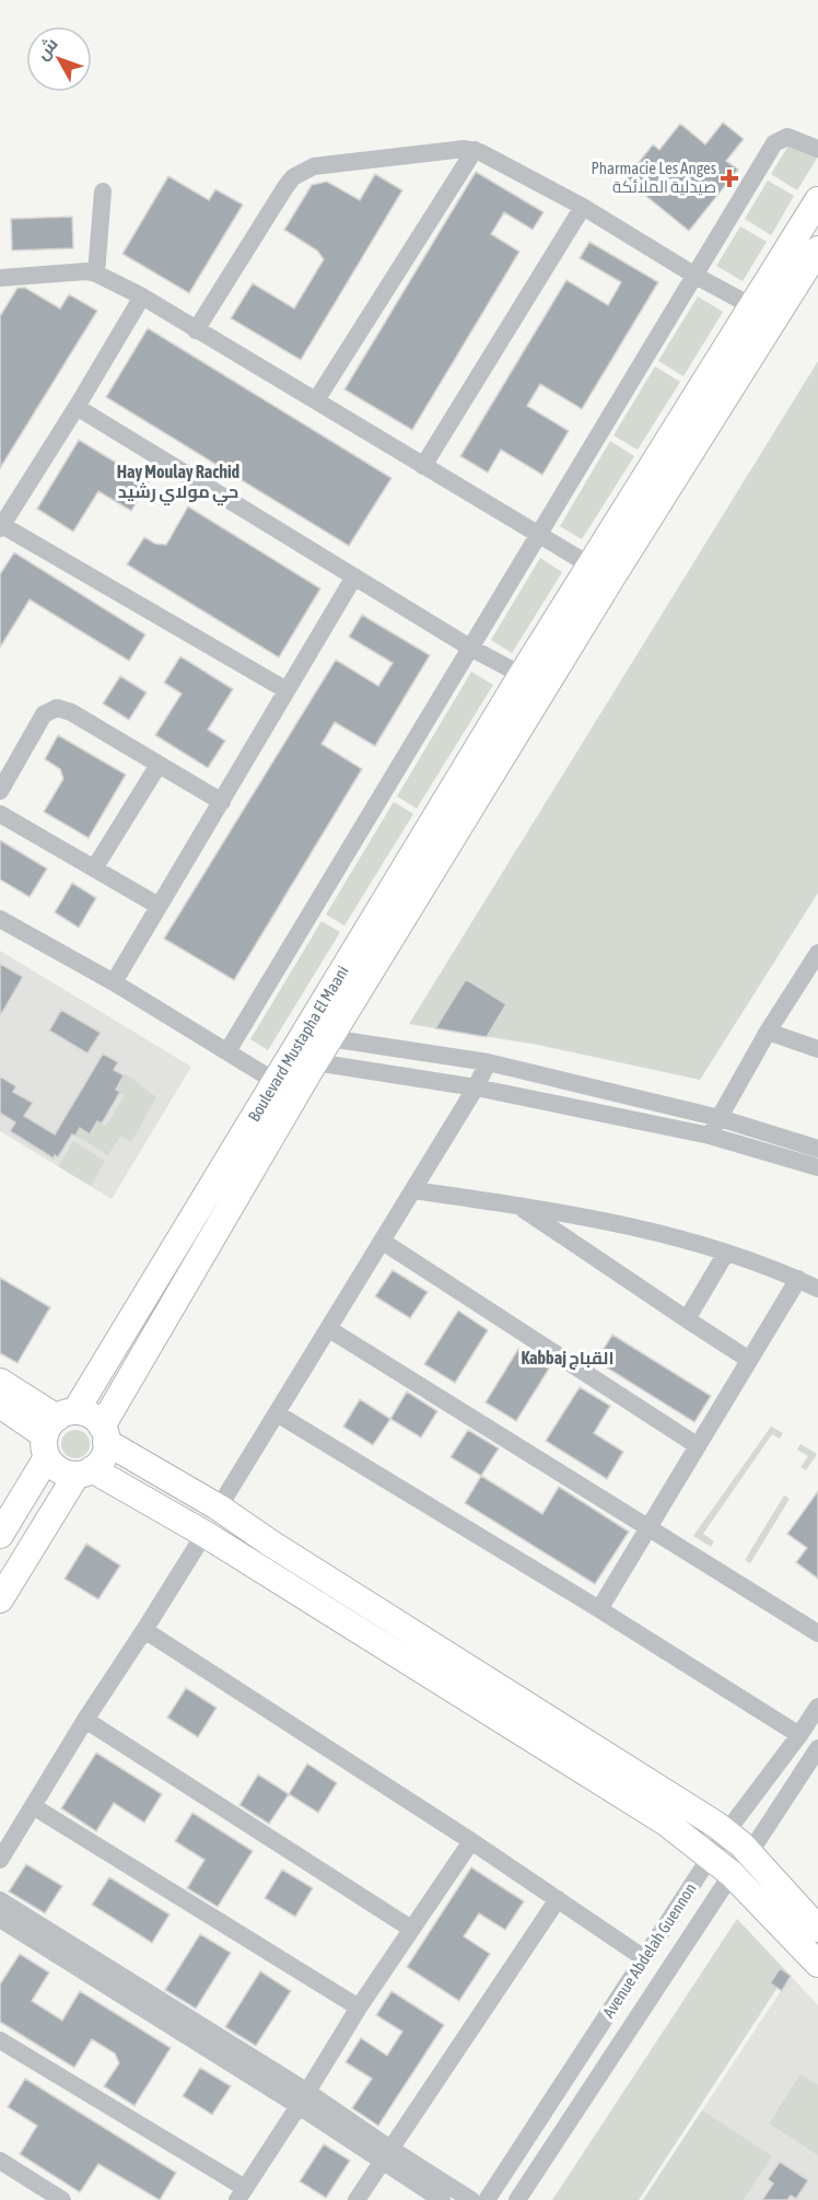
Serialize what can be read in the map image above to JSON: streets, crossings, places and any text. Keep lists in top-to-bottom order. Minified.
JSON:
{"streets":{"street":["Boulevard Mustapha El Maani","Avenue Abdelah Guennon"]},"districts":["Hay Moulay Rachid حي مولاي رشيد","Kabbaj القباج"],"places":{"health":["Pharmacie Les Anges صيدلية الملائكة"]},"north":"top left"}
